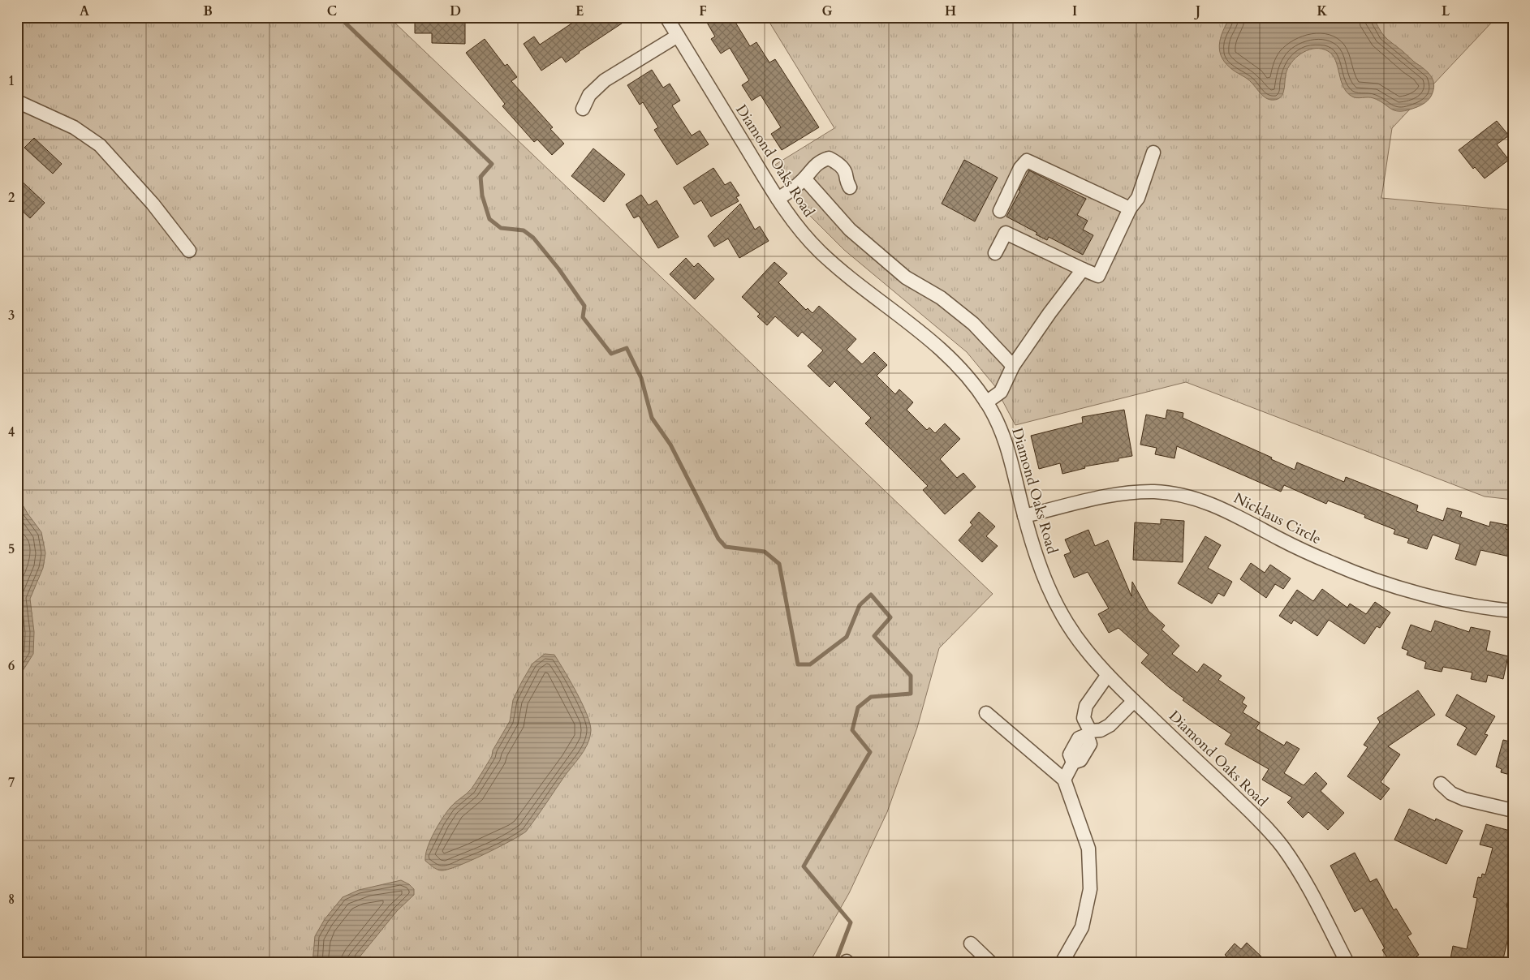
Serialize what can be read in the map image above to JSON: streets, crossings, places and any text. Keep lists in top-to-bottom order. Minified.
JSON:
{"streets":{"street":["Diamond Oaks Road","Nicklaus Circle"]},"crossings":[["Diamond Oaks Road","Nicklaus Circle"]],"grid":{"columns":["A","B","C","D","E","F","G","H","I","J","K","L"],"rows":["1","2","3","4","5","6","7","8"]}}
